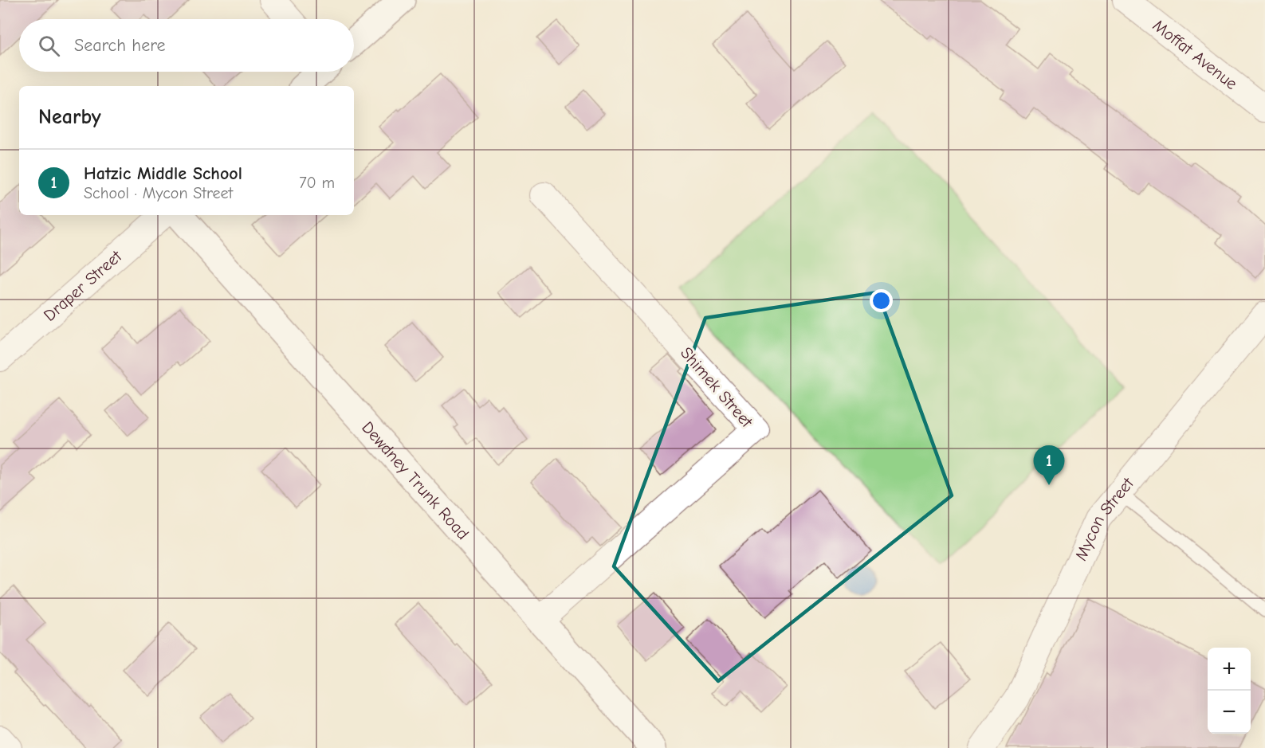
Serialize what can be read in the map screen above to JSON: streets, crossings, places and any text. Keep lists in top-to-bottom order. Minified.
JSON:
{"streets":{"main road":["Dewdney Trunk Road"],"street":["Moffat Avenue","Draper Street","Shimek Street","Mycon Street"]},"crossings":[["Shimek Street","Dewdney Trunk Road"]],"page":{"search":"Search here","heading":"Nearby","list":[{"mark":"1","name":"Hatzic Middle School","note":"School · Mycon Street","value":"70 m"}],"pins":"1","map_buttons":["+","−"]}}
